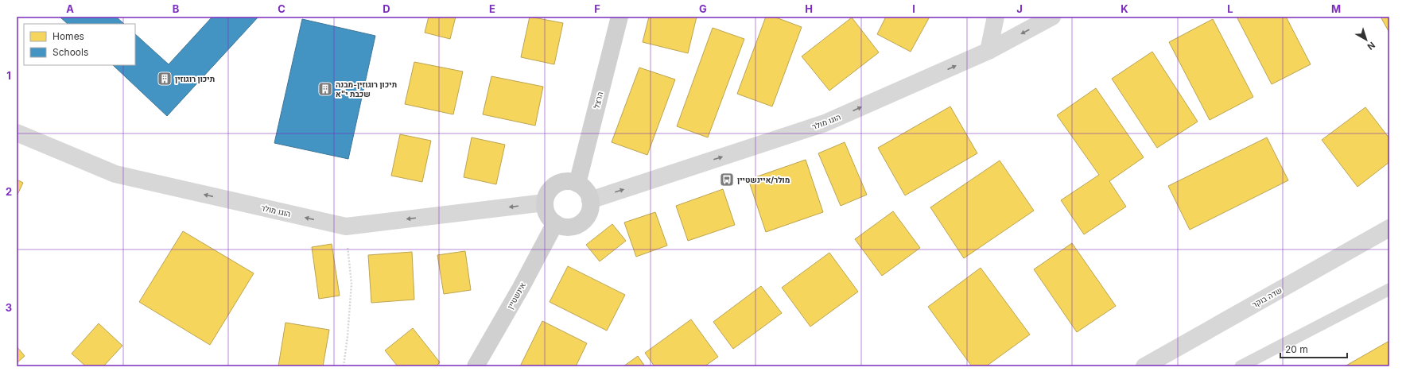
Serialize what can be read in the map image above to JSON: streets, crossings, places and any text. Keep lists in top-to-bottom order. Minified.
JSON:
{"streets":{"street":["הרצל","הוגו מולר","אינשטיין","שדה בוקר"]},"crossings":[["הרצל","הוגו מולר"],["הרצל","אינשטיין"],["הוגו מולר","אינשטיין"]],"places":{"building":["תיכון רוגוזין","תיכון רוגוזין-מבנה שכבת י\"א"],"bus stop":["מולר/איינשטיין"]},"legend":["Homes","Schools"],"scale_bar":"20 m","north":"bottom right","grid":{"columns":["A","B","C","D","E","F","G","H","I","J","K","L","M"],"rows":["1","2","3"]}}
